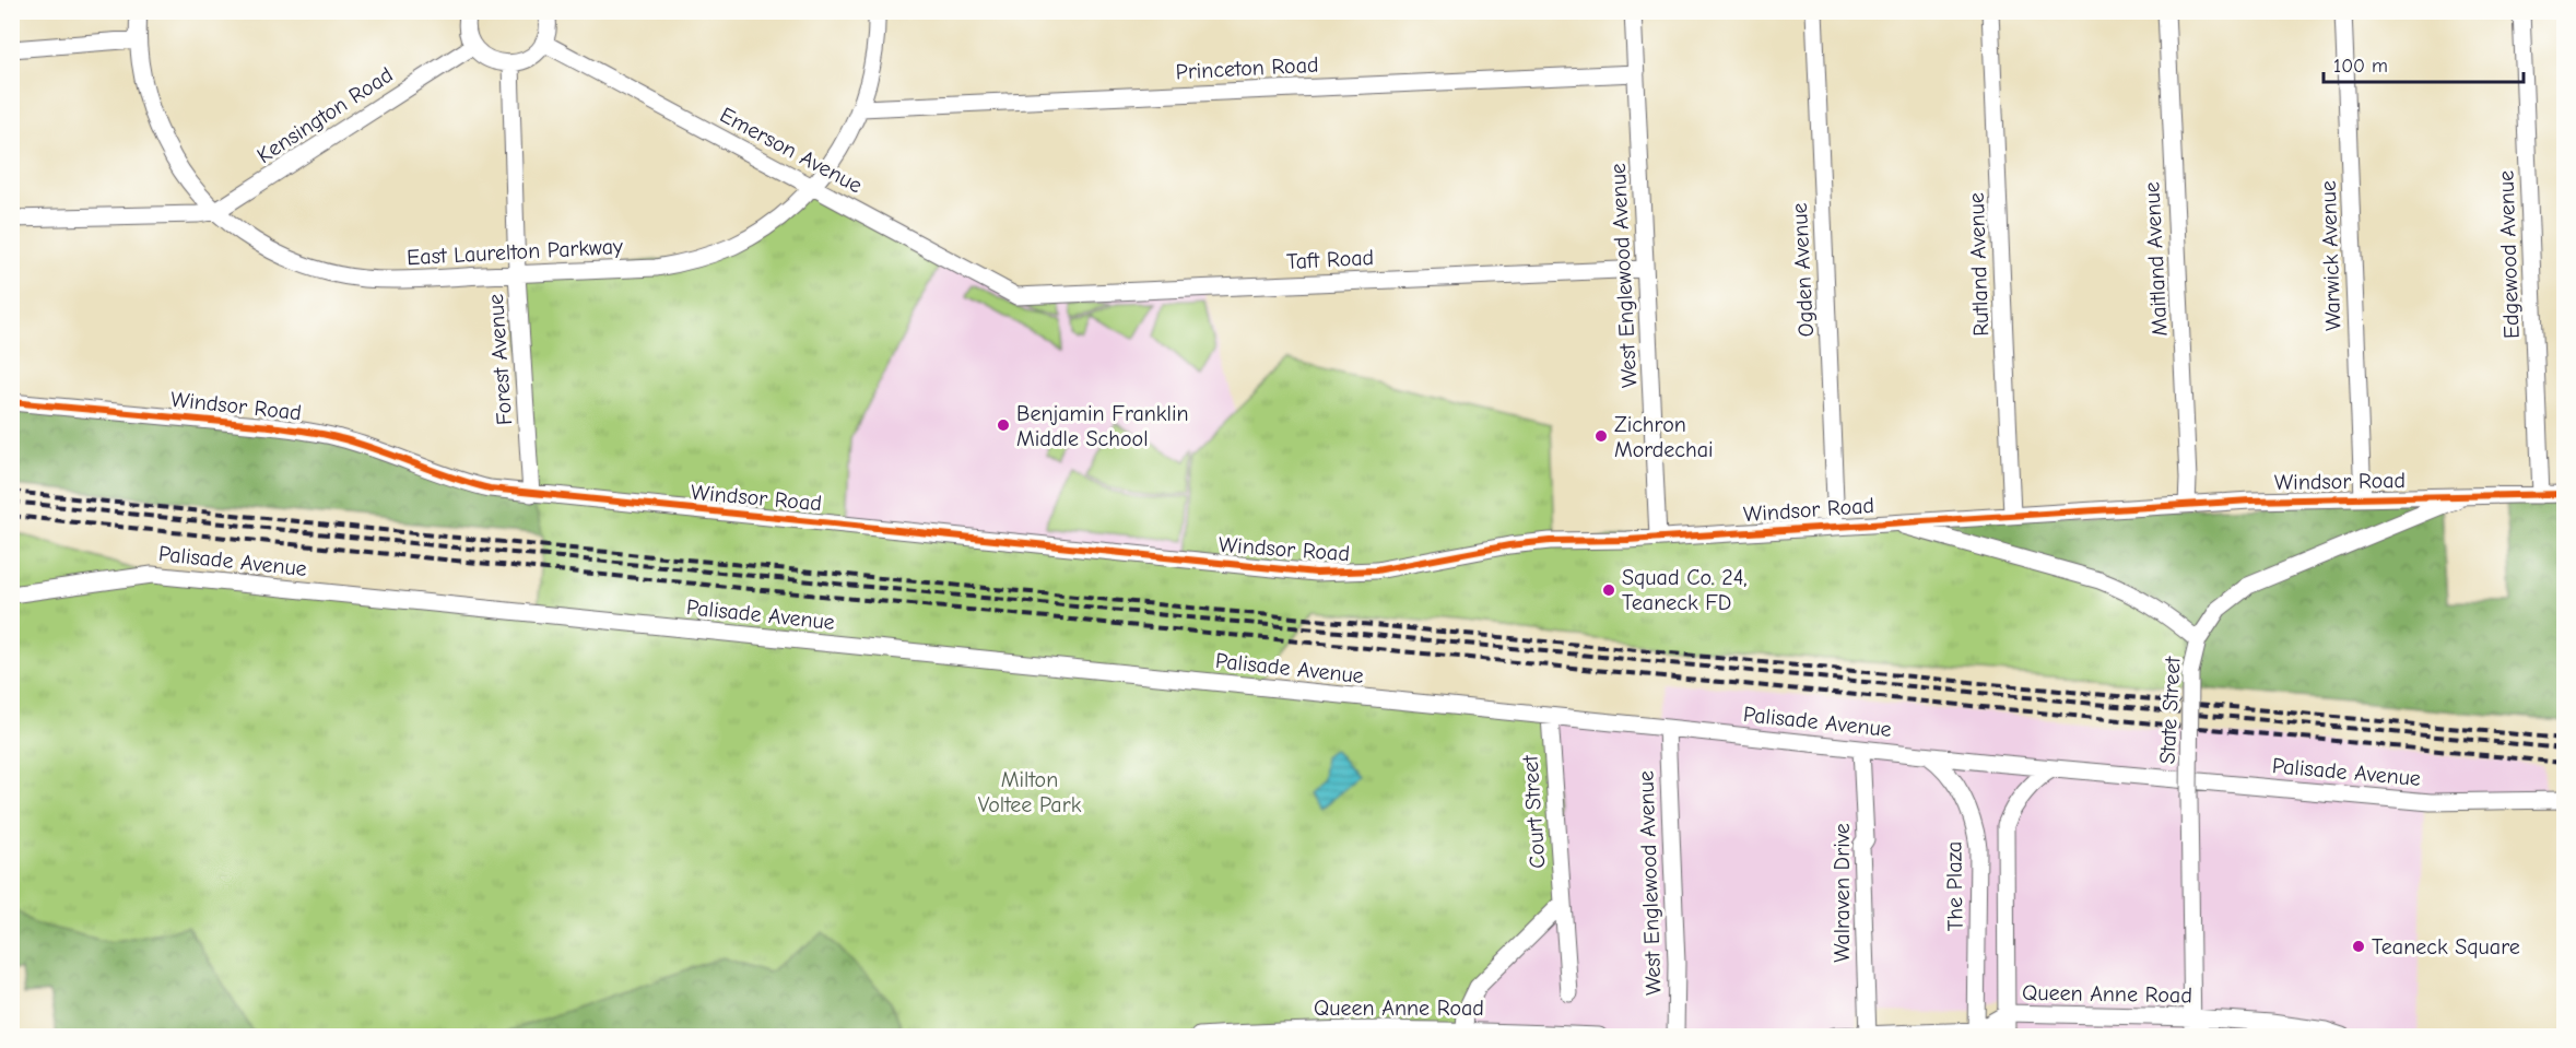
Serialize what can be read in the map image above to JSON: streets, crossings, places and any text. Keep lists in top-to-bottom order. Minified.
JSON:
{"streets":{"street":["Princeton Road","Kensington Road","Emerson Avenue","East Laurelton Parkway","Edgewood Avenue","Warwick Avenue","Taft Road","Maitland Avenue","Rutland Avenue","Ogden Avenue","West Englewood Avenue","Forest Avenue","Windsor Road","Palisade Avenue","State Street","Court Street","The Plaza","Walraven Drive","Queen Anne Road"]},"crossings":[["Princeton Road","East Laurelton Parkway"],["Princeton Road","West Englewood Avenue"],["Kensington Road","East Laurelton Parkway"],["Emerson Avenue","East Laurelton Parkway"],["Emerson Avenue","Taft Road"],["East Laurelton Parkway","Forest Avenue"],["Edgewood Avenue","Windsor Road"],["Warwick Avenue","Windsor Road"],["Taft Road","West Englewood Avenue"],["Maitland Avenue","Windsor Road"],["Rutland Avenue","Windsor Road"],["Ogden Avenue","Windsor Road"],["West Englewood Avenue","Windsor Road"],["West Englewood Avenue","Palisade Avenue"],["Forest Avenue","Windsor Road"],["Windsor Road","State Street"],["Palisade Avenue","Court Street"],["Palisade Avenue","The Plaza"],["Palisade Avenue","Walraven Drive"],["State Street","Queen Anne Road"],["The Plaza","Queen Anne Road"],["Walraven Drive","Queen Anne Road"]],"parks":["Milton Voltee Park"],"places":["Benjamin Franklin Middle School","Zichron Mordechai","Squad Co. 24, Teaneck FD","Teaneck Square"],"scale_bar":"100 m"}
